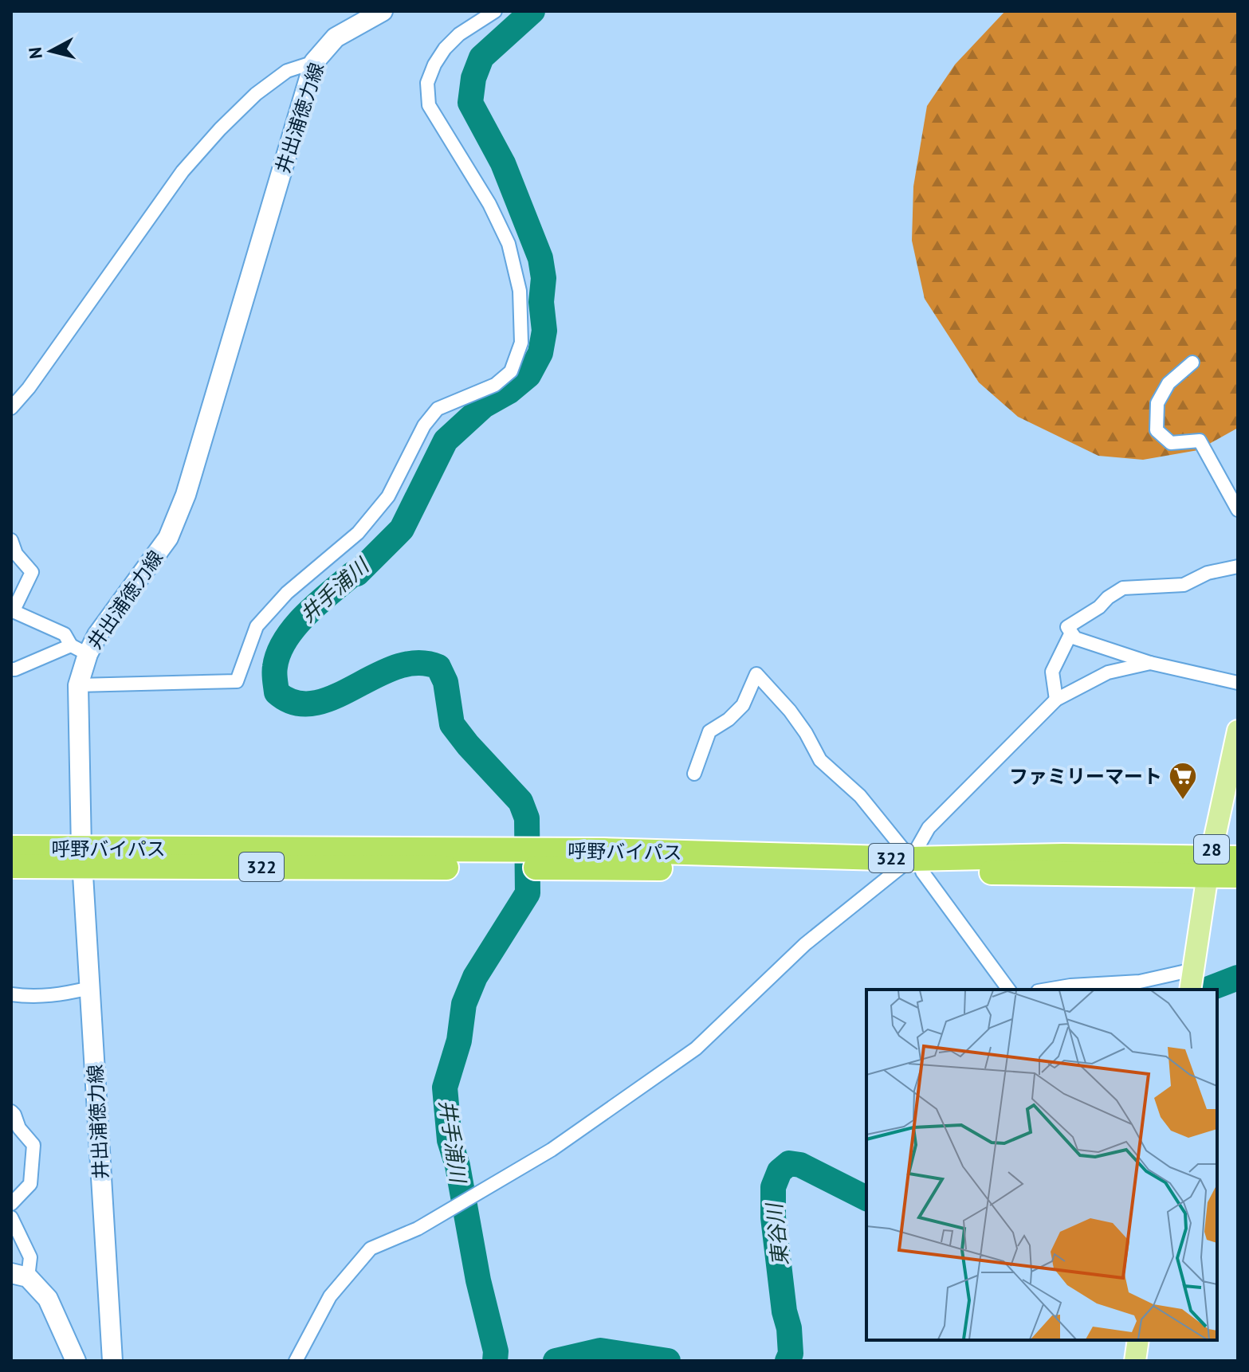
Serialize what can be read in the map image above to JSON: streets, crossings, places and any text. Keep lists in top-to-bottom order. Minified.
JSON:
{"streets":{"highway":["呼野バイパス","322"],"main road":["井出浦徳力線","28"]},"crossings":[["井出浦徳力線","呼野バイパス"],["呼野バイパス","28"]],"water":["井手浦川","東谷川"],"places":{"supermarket":["ファミリーマート"]},"north":"left"}
